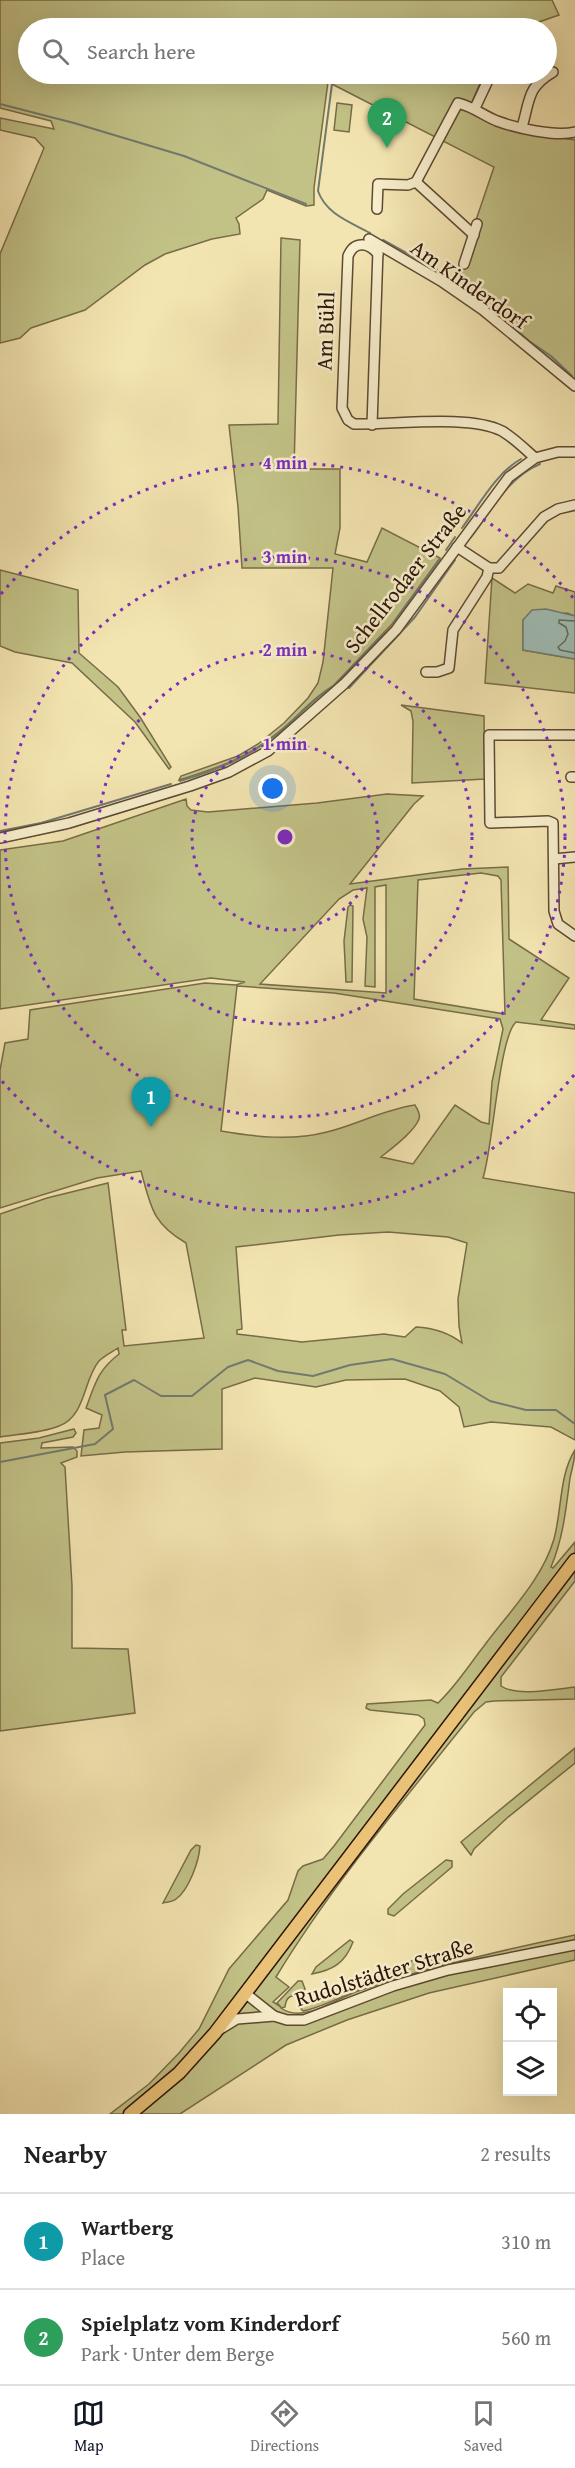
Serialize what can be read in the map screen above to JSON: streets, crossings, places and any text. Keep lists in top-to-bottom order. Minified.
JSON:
{"streets":{"street":["Am Kinderdorf","Am Bühl","Schellrodaer Straße","Rudolstädter Straße"]},"crossings":[["Am Kinderdorf","Am Bühl"],["Am Bühl","Schellrodaer Straße"]],"page":{"search":"Search here","pins":["2","1"],"heading":["Nearby","2 results"],"list":[{"mark":"1","name":"Wartberg","note":"Place","value":"310 m"},{"mark":"2","name":"Spielplatz vom Kinderdorf","note":"Park · Unter dem Berge","value":"560 m"}],"nav":["Map","Directions","Saved"]},"rings":["4 min","3 min","2 min","1 min"]}
